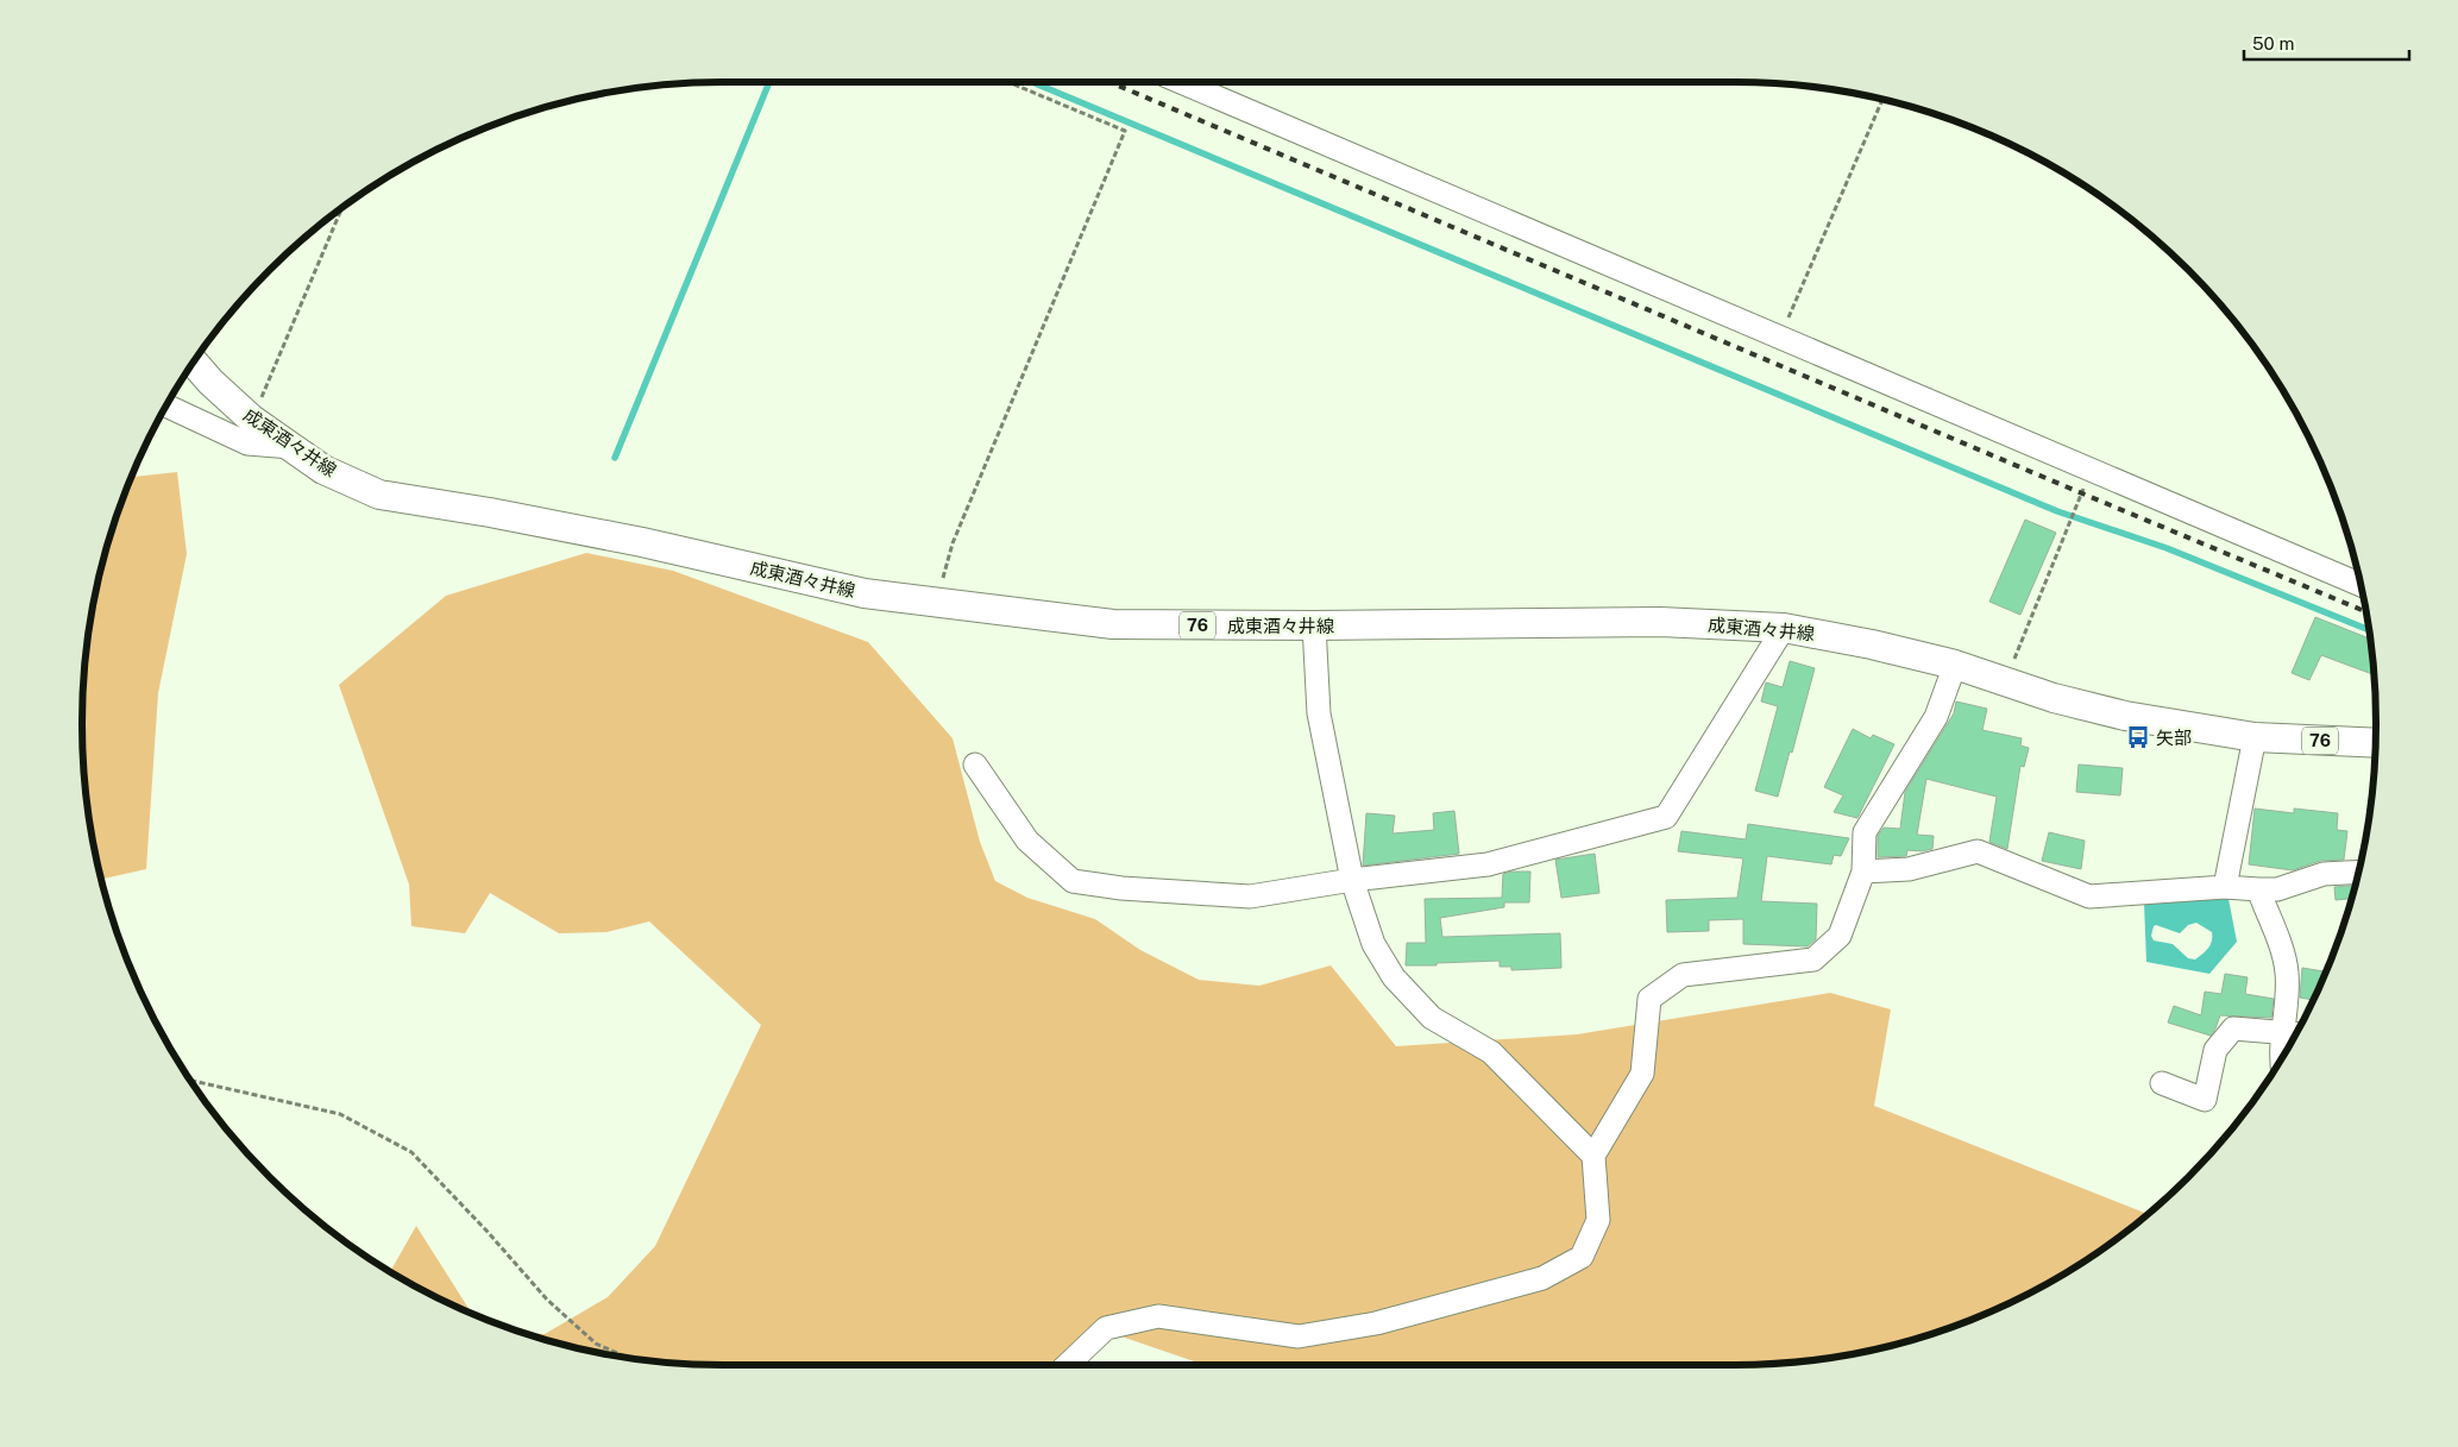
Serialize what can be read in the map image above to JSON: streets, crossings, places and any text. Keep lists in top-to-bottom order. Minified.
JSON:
{"streets":{"main road":["成東酒々井線","76"]},"places":{"bus stop":["矢部"]},"scale_bar":"50 m"}
